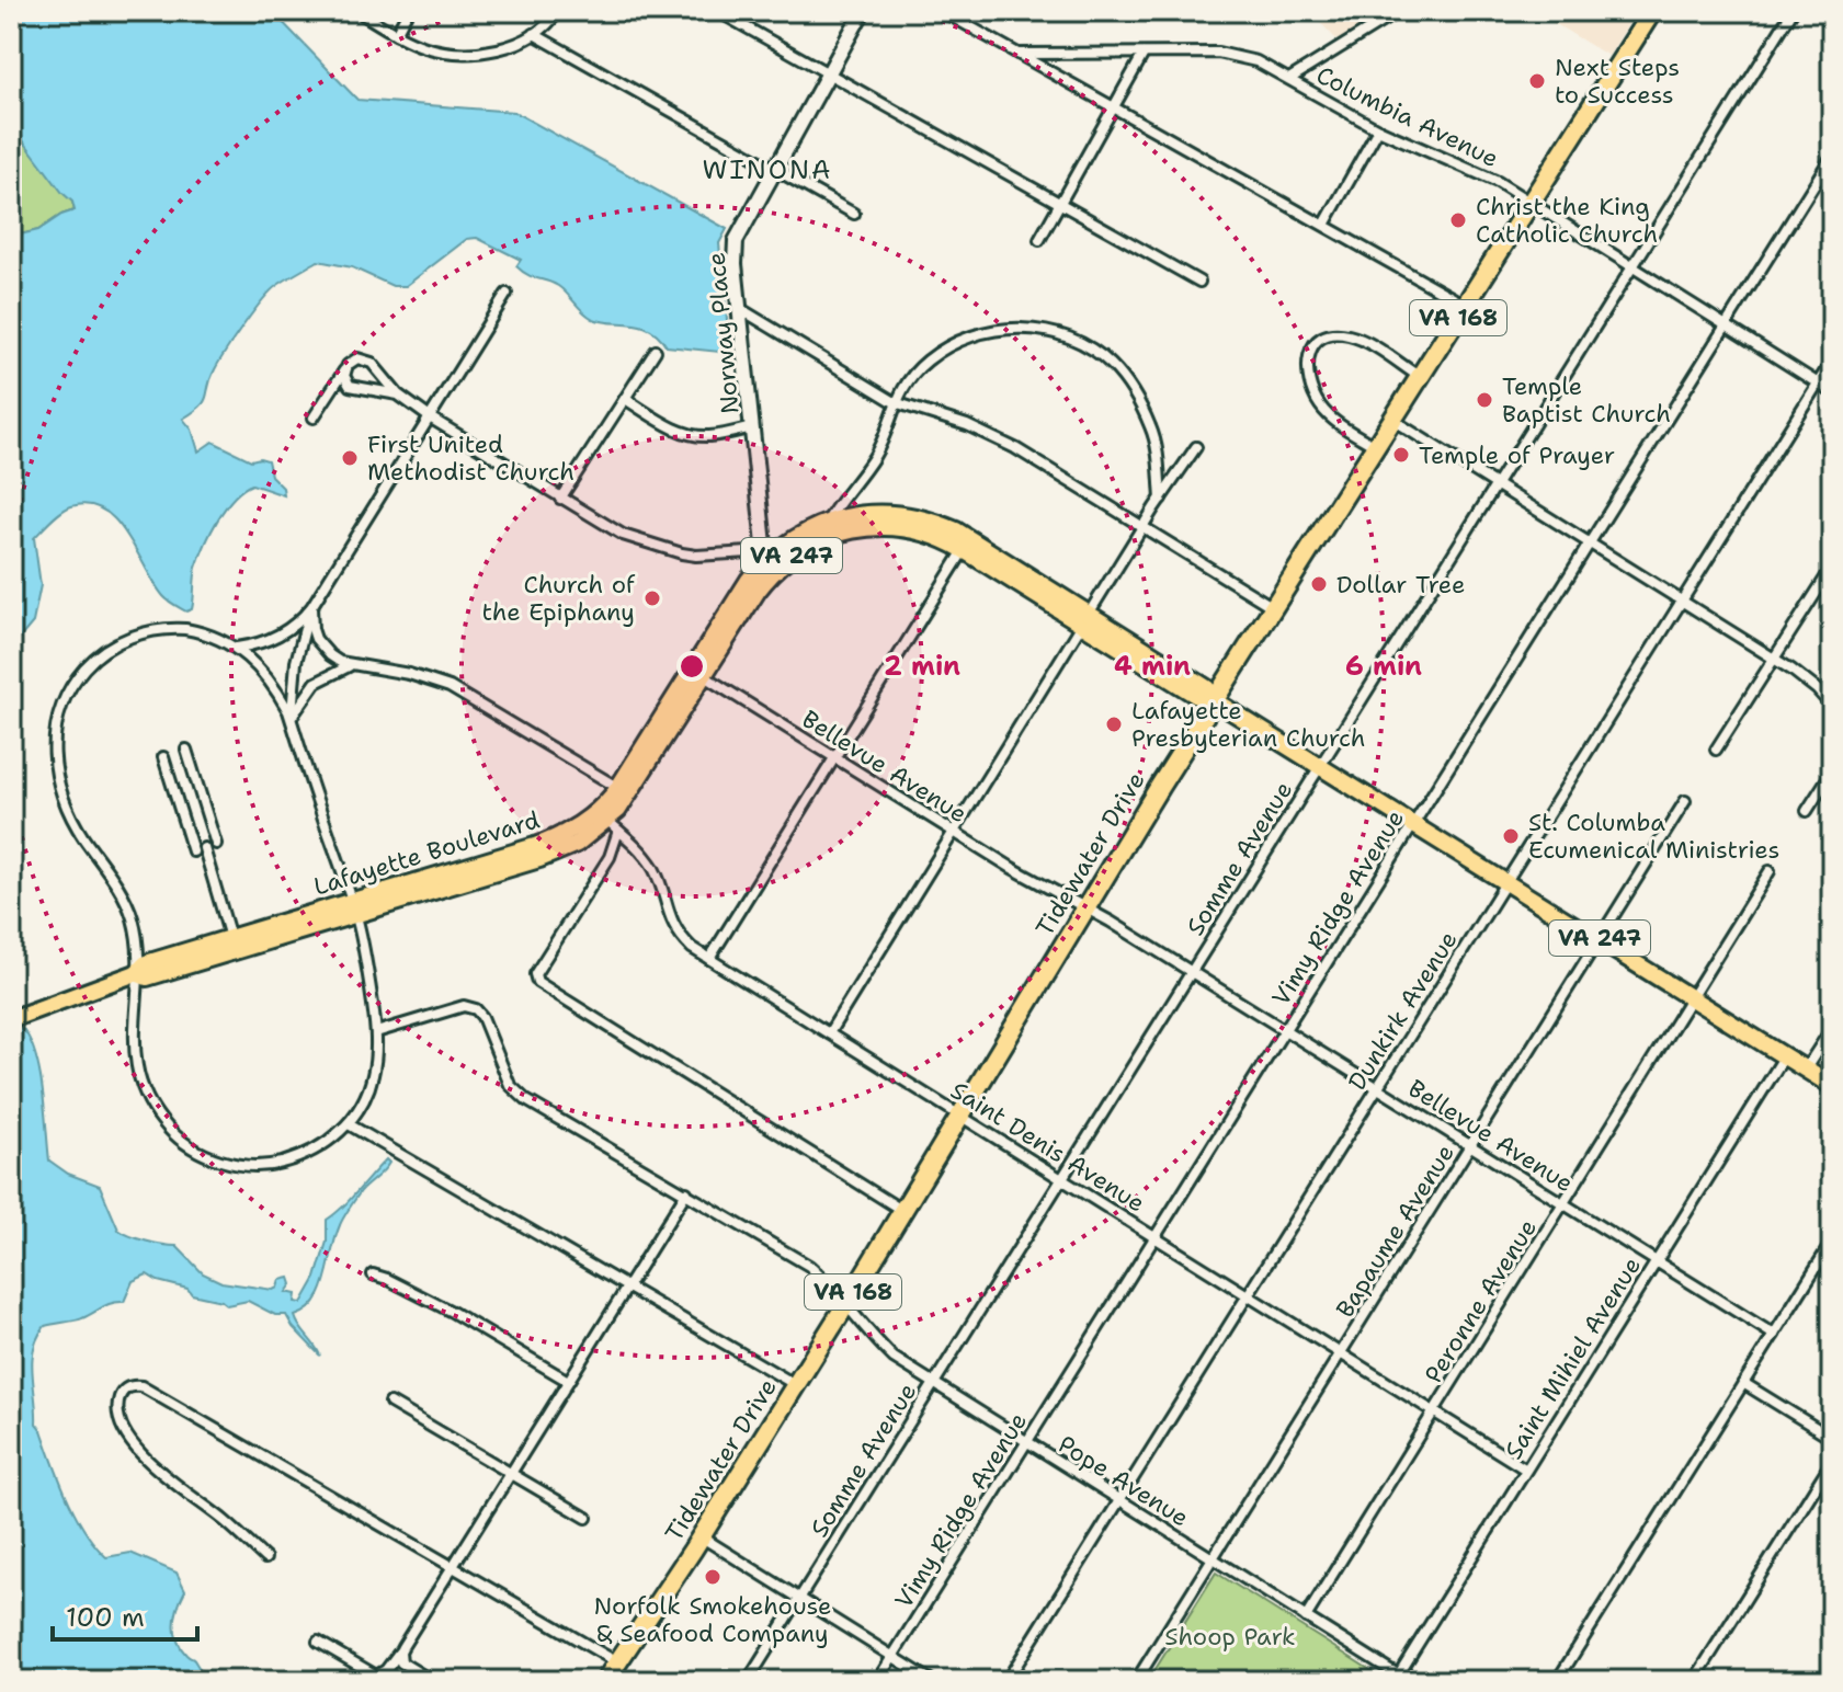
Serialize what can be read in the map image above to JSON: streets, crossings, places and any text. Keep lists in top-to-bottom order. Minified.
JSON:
{"streets":{"highway":["VA 168","Tidewater Drive"],"main road":["VA 247","Lafayette Boulevard"],"street":["Columbia Avenue","Norway Place","Bellevue Avenue","Somme Avenue","Vimy Ridge Avenue","Dunkirk Avenue","Saint Denis Avenue","Bapaume Avenue","Peronne Avenue","Saint Mihiel Avenue","Pope Avenue"]},"crossings":[["Columbia Avenue","Tidewater Drive"],["Columbia Avenue","Somme Avenue"],["Columbia Avenue","Vimy Ridge Avenue"],["Columbia Avenue","Dunkirk Avenue"],["Norway Place","Lafayette Boulevard"],["Bellevue Avenue","Lafayette Boulevard"],["Bellevue Avenue","Tidewater Drive"],["Bellevue Avenue","Somme Avenue"],["Bellevue Avenue","Vimy Ridge Avenue"],["Bellevue Avenue","Dunkirk Avenue"],["Bellevue Avenue","Bapaume Avenue"],["Bellevue Avenue","Peronne Avenue"],["Bellevue Avenue","Saint Mihiel Avenue"],["Lafayette Boulevard","Tidewater Drive"],["Lafayette Boulevard","Somme Avenue"],["Lafayette Boulevard","Vimy Ridge Avenue"],["Lafayette Boulevard","Dunkirk Avenue"],["Lafayette Boulevard","Saint Denis Avenue"],["Lafayette Boulevard","Bapaume Avenue"],["Lafayette Boulevard","Peronne Avenue"],["Lafayette Boulevard","Saint Mihiel Avenue"],["Lafayette Boulevard","Pope Avenue"],["Tidewater Drive","Saint Denis Avenue"],["Tidewater Drive","Pope Avenue"],["Somme Avenue","Saint Denis Avenue"],["Somme Avenue","Pope Avenue"],["Vimy Ridge Avenue","Saint Denis Avenue"],["Vimy Ridge Avenue","Pope Avenue"],["Dunkirk Avenue","Saint Denis Avenue"],["Dunkirk Avenue","Pope Avenue"],["Saint Denis Avenue","Bapaume Avenue"],["Saint Denis Avenue","Peronne Avenue"],["Saint Denis Avenue","Saint Mihiel Avenue"],["Bapaume Avenue","Pope Avenue"],["Peronne Avenue","Pope Avenue"],["Saint Mihiel Avenue","Pope Avenue"]],"districts":["WINONA"],"parks":["Shoop Park"],"places":["Next Steps to Success","Christ the King Catholic Church","Temple Baptist Church","Temple of Prayer","First United Methodist Church","Dollar Tree","Church of the Epiphany","Lafayette Presbyterian Church","St. Columba Ecumenical Ministries","Norfolk Smokehouse & Seafood Company"],"scale_bar":"100 m","rings":["2 min","4 min","6 min"]}
